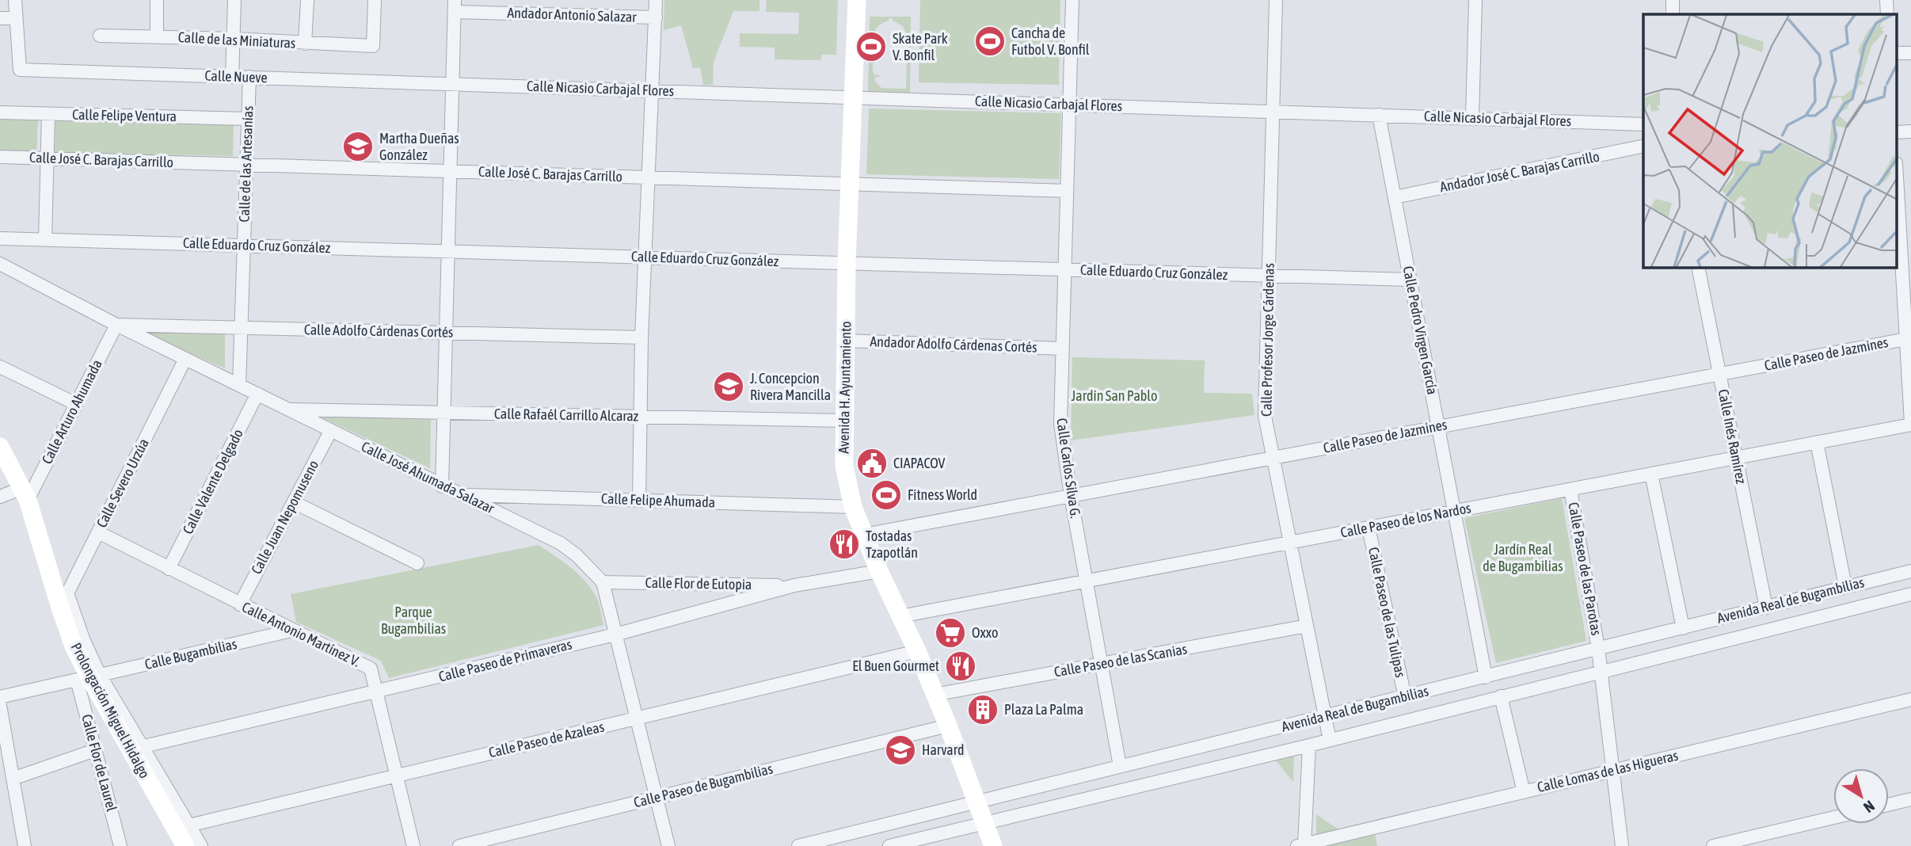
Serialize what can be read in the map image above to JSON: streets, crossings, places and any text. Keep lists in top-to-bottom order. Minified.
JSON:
{"streets":{"street":["Andador Antonio Salazar","Calle de las Miniaturas","Calle Nueve","Calle Nicasio Carbajal Flores","Calle Felipe Ventura","Calle José C. Barajas Carrillo","Calle de las Artesanías","Andador José C. Barajas Carrillo","Calle Eduardo Cruz González","Calle Pedro Virgen García","Calle Adolfo Cárdenas Cortés","Calle Profesor Jorge Cárdenas","Andador Adolfo Cárdenas Cortés","Calle Paseo de Jazmines","Avenida H. Ayuntamiento","Calle Arturo Ahumada","Calle Rafaél Carrillo Alcaraz","Calle Inés Ramírez","Calle Carlos Silva G.","Calle José Ahumada Salazar","Calle Valente Delgado","Calle Severo Urzúa","Calle Felipe Ahumada","Calle Juan Nepomuseno","Calle Paseo de los Nardos","Calle Paseo de las Parotas","Calle Flor de Eutopia","Avenida Real de Bugambilias","Calle Paseo de las Tulipas","Calle Antonio Martínez V.","Calle Bugambilias","Calle Paseo de Primaveras","Calle Paseo de las Scanias","Prolongación Miguel Hidalgo","Calle Paseo de Azaleas","Calle Flor de Laurel","Calle Lomas de las Higueras","Calle Paseo de Bugambilias"]},"crossings":[["Calle Nueve","Calle Nicasio Carbajal Flores"],["Calle Nueve","Calle de las Artesanías"],["Calle Nicasio Carbajal Flores","Calle Pedro Virgen García"],["Calle Nicasio Carbajal Flores","Calle Profesor Jorge Cárdenas"],["Calle Nicasio Carbajal Flores","Avenida H. Ayuntamiento"],["Calle Nicasio Carbajal Flores","Calle Carlos Silva G."],["Calle Felipe Ventura","Calle de las Artesanías"],["Calle José C. Barajas Carrillo","Calle de las Artesanías"],["Calle José C. Barajas Carrillo","Avenida H. Ayuntamiento"],["Calle José C. Barajas Carrillo","Calle Carlos Silva G."],["Calle de las Artesanías","Calle Eduardo Cruz González"],["Calle de las Artesanías","Calle Adolfo Cárdenas Cortés"],["Calle de las Artesanías","Calle José Ahumada Salazar"],["Andador José C. Barajas Carrillo","Calle Pedro Virgen García"],["Calle Eduardo Cruz González","Calle Pedro Virgen García"],["Calle Eduardo Cruz González","Calle Profesor Jorge Cárdenas"],["Calle Eduardo Cruz González","Avenida H. Ayuntamiento"],["Calle Eduardo Cruz González","Calle Carlos Silva G."],["Calle Pedro Virgen García","Calle Paseo de Jazmines"],["Calle Pedro Virgen García","Calle Paseo de los Nardos"],["Calle Pedro Virgen García","Avenida Real de Bugambilias"],["Calle Adolfo Cárdenas Cortés","Calle Arturo Ahumada"],["Calle Adolfo Cárdenas Cortés","Calle José Ahumada Salazar"],["Calle Profesor Jorge Cárdenas","Calle Paseo de Jazmines"],["Calle Profesor Jorge Cárdenas","Calle Paseo de los Nardos"],["Calle Profesor Jorge Cárdenas","Avenida Real de Bugambilias"],["Calle Profesor Jorge Cárdenas","Calle Paseo de las Scanias"],["Andador Adolfo Cárdenas Cortés","Avenida H. Ayuntamiento"],["Andador Adolfo Cárdenas Cortés","Calle Carlos Silva G."],["Calle Paseo de Jazmines","Avenida H. Ayuntamiento"],["Calle Paseo de Jazmines","Calle Inés Ramírez"],["Calle Paseo de Jazmines","Calle Carlos Silva G."],["Avenida H. Ayuntamiento","Calle Rafaél Carrillo Alcaraz"],["Avenida H. Ayuntamiento","Calle Felipe Ahumada"],["Avenida H. Ayuntamiento","Calle Paseo de los Nardos"],["Avenida H. Ayuntamiento","Avenida Real de Bugambilias"],["Avenida H. Ayuntamiento","Calle Paseo de Primaveras"],["Avenida H. Ayuntamiento","Calle Paseo de las Scanias"],["Avenida H. Ayuntamiento","Calle Paseo de Azaleas"],["Avenida H. Ayuntamiento","Calle Paseo de Bugambilias"],["Calle Arturo Ahumada","Calle José Ahumada Salazar"],["Calle Arturo Ahumada","Prolongación Miguel Hidalgo"],["Calle Rafaél Carrillo Alcaraz","Calle José Ahumada Salazar"],["Calle Inés Ramírez","Calle Paseo de los Nardos"],["Calle Inés Ramírez","Avenida Real de Bugambilias"],["Calle Carlos Silva G.","Calle Paseo de los Nardos"],["Calle Carlos Silva G.","Avenida Real de Bugambilias"],["Calle Carlos Silva G.","Calle Paseo de las Scanias"],["Calle José Ahumada Salazar","Calle Valente Delgado"],["Calle José Ahumada Salazar","Calle Severo Urzúa"],["Calle José Ahumada Salazar","Calle Felipe Ahumada"],["Calle José Ahumada Salazar","Calle Juan Nepomuseno"],["Calle José Ahumada Salazar","Calle Flor de Eutopia"],["Calle José Ahumada Salazar","Calle Paseo de Primaveras"],["Calle José Ahumada Salazar","Calle Paseo de Azaleas"],["Calle José Ahumada Salazar","Calle Paseo de Bugambilias"],["Calle Valente Delgado","Calle Antonio Martínez V."],["Calle Severo Urzúa","Calle Antonio Martínez V."],["Calle Severo Urzúa","Prolongación Miguel Hidalgo"],["Calle Juan Nepomuseno","Calle Antonio Martínez V."],["Calle Paseo de los Nardos","Calle Paseo de las Parotas"],["Calle Paseo de los Nardos","Calle Paseo de las Tulipas"],["Calle Paseo de las Parotas","Avenida Real de Bugambilias"],["Calle Paseo de las Parotas","Calle Lomas de las Higueras"],["Calle Flor de Eutopia","Calle Paseo de Primaveras"],["Avenida Real de Bugambilias","Calle Paseo de las Tulipas"],["Calle Antonio Martínez V.","Calle Bugambilias"],["Calle Antonio Martínez V.","Calle Paseo de Primaveras"],["Calle Antonio Martínez V.","Calle Paseo de Azaleas"],["Calle Bugambilias","Prolongación Miguel Hidalgo"],["Calle Bugambilias","Calle Flor de Laurel"],["Calle Paseo de Primaveras","Prolongación Miguel Hidalgo"],["Prolongación Miguel Hidalgo","Calle Paseo de Azaleas"],["Prolongación Miguel Hidalgo","Calle Flor de Laurel"]],"parks":["Jardín San Pablo","Jardín Real de Bugambilias","Parque Bugambilias"],"places":{"sports":["Cancha de Futbol V. Bonfil","Skate Park V. Bonfil","Fitness World"],"school or university":["Martha Dueñas González","J. Concepcion Rivera Mancilla","Harvard"],"public building":["CIAPACOV"],"restaurant":["Tostadas Tzapotlán","El Buen Gourmet"],"supermarket":["Oxxo"],"building":["Plaza La Palma"]},"north":"bottom right"}
